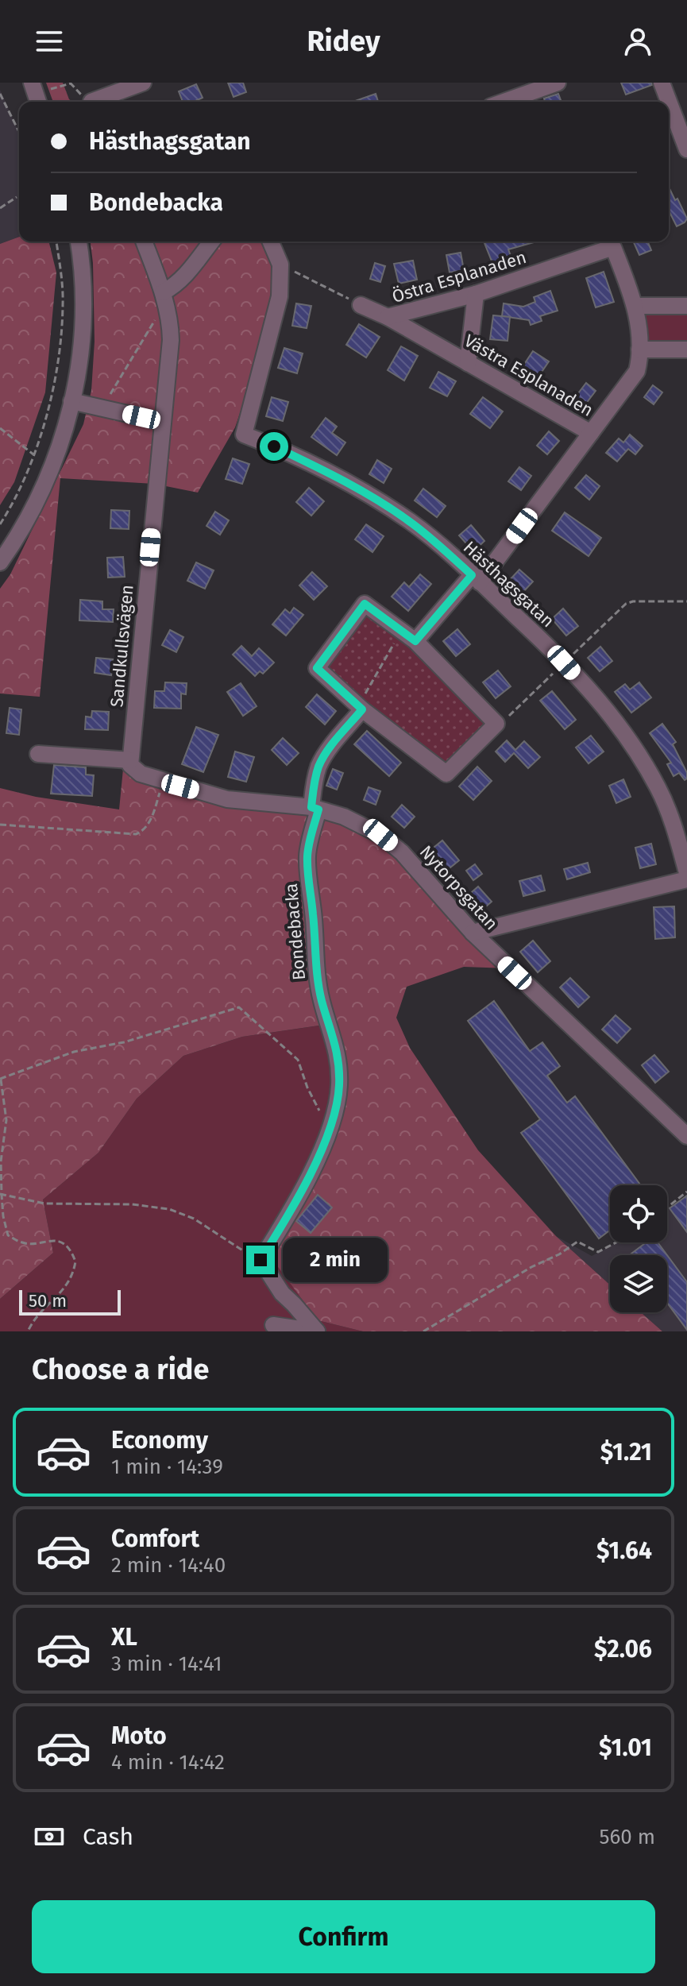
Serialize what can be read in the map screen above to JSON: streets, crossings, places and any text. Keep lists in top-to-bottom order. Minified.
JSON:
{"streets":{"street":["Östra Esplanaden","Västra Esplanaden","Hästhagsgatan","Sandkullsvägen","Nytorpsgatan","Bondebacka"]},"crossings":[["Östra Esplanaden","Västra Esplanaden"],["Sandkullsvägen","Nytorpsgatan"],["Nytorpsgatan","Bondebacka"]],"scale_bar":"50 m","page":{"header":"Ridey","banner":["Hästhagsgatan","Bondebacka"],"bubble":"2 min","scale":"50 m","heading":"Choose a ride","list":[{"name":"Economy","note":"1 min · 14:39","value":"$1.21"},{"name":"Comfort","note":"2 min · 14:40","value":"$1.64"},{"name":"XL","note":"3 min · 14:41","value":"$2.06"},{"name":"Moto","note":"4 min · 14:42","value":"$1.01"}],"pay":["Cash","560 m"],"buttons":"Confirm"}}
